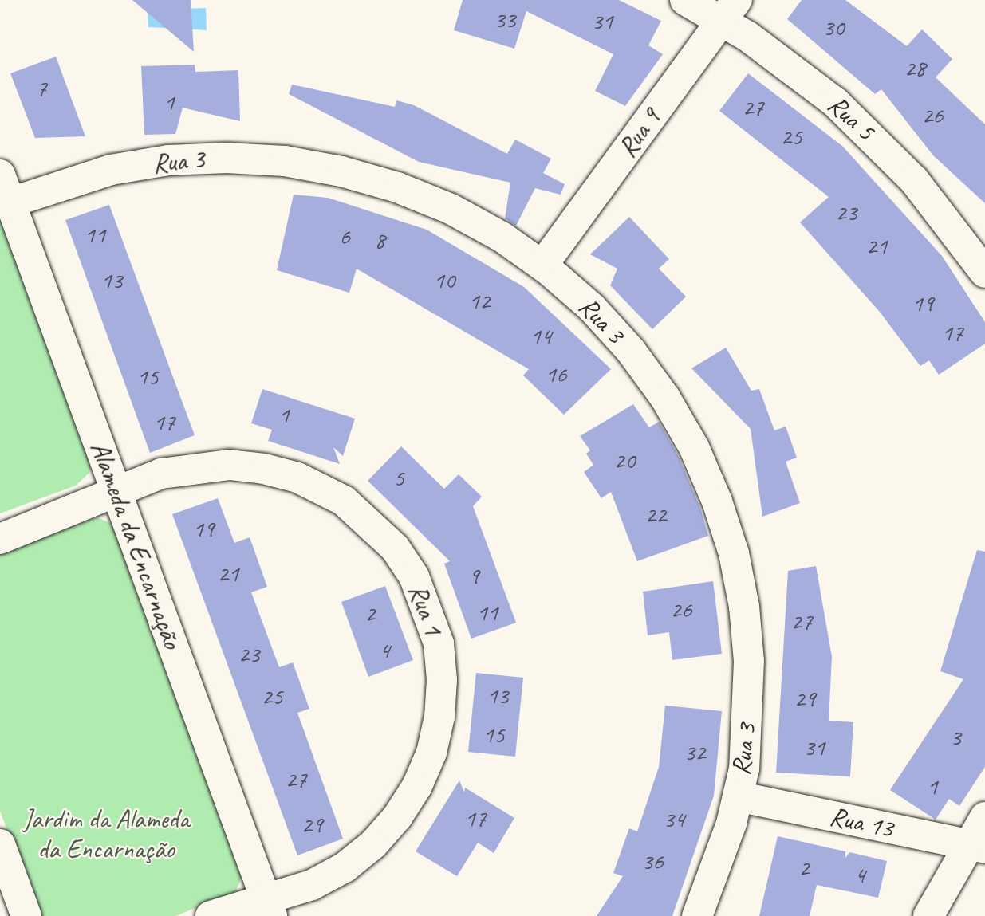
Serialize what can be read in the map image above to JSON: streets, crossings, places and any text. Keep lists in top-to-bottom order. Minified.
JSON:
{"streets":{"street":["Rua 5","Rua 9","Rua 3","Alameda da Encarnação","Rua 1","Rua 13"]},"crossings":[["Rua 5","Rua 9"],["Rua 9","Rua 3"],["Rua 3","Alameda da Encarnação"],["Rua 3","Rua 13"],["Alameda da Encarnação","Rua 1"]],"parks":["Jardim da Alameda da Encarnação"],"house_numbers":["33","31","30","28","7","1","27","26","25","23","11","6","8","21","13","10","12","19","17","14","16","15","1","17","20","5","22","19","21","9","26","11","2","27","4","23","13","25","29","15","3","31","32","27","1","17","34","29","36","2","4"]}
